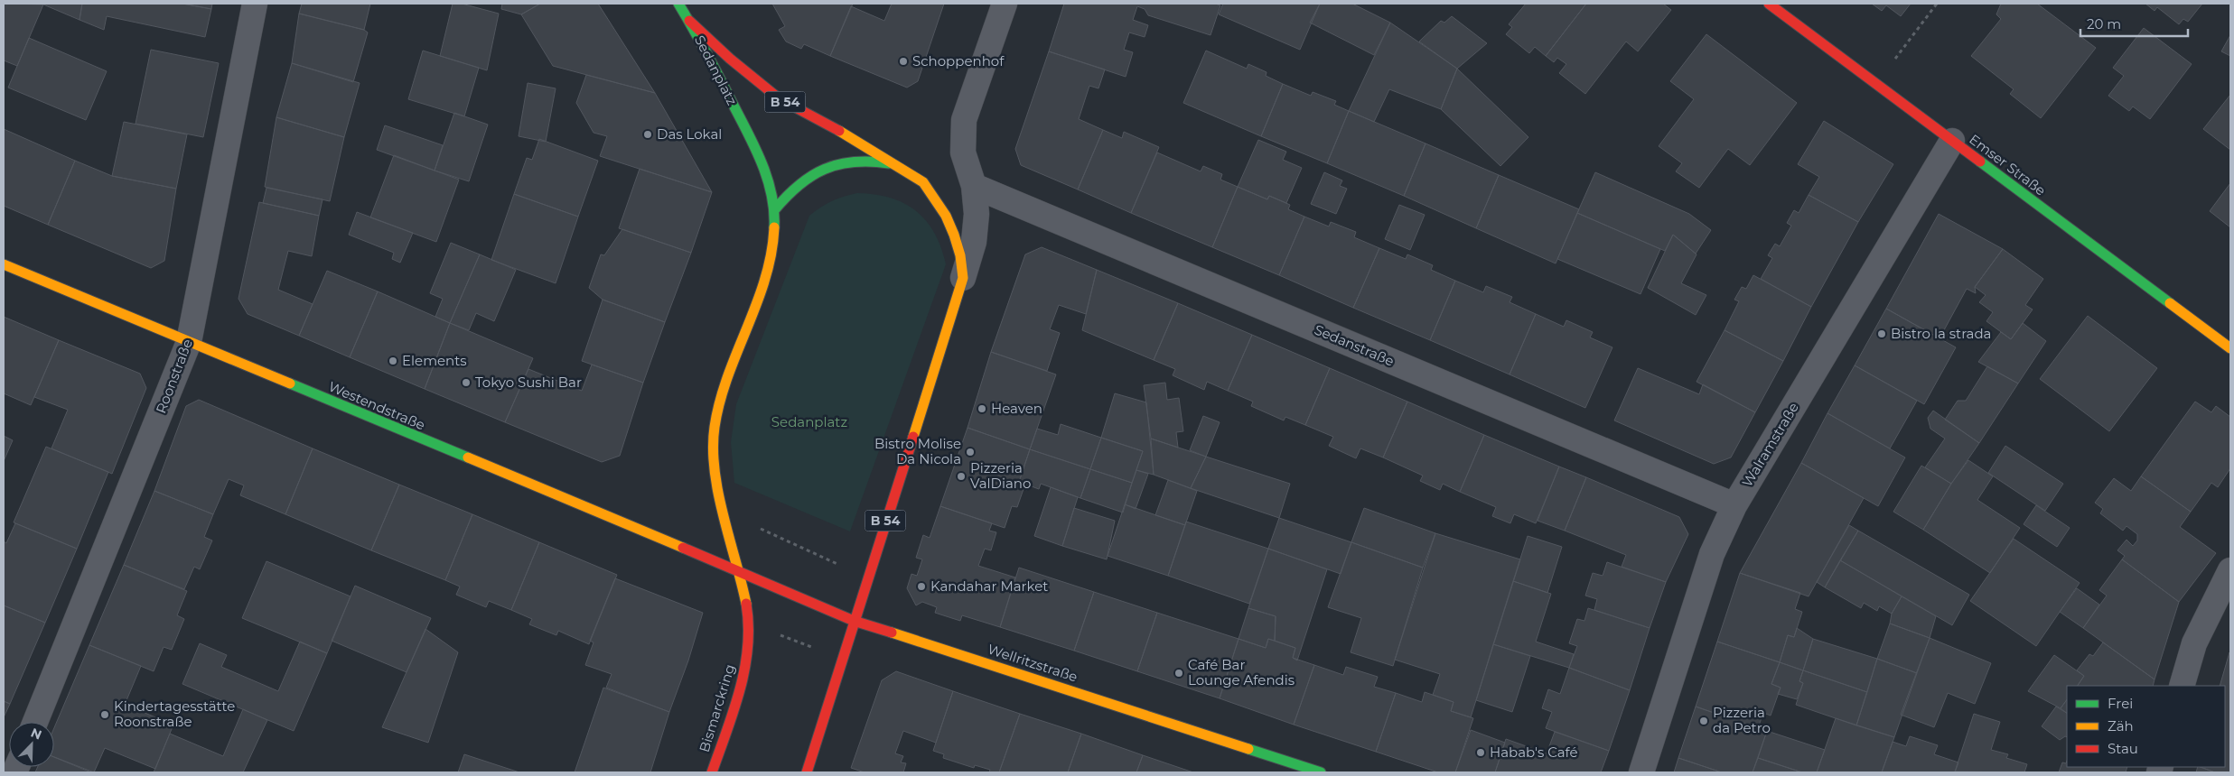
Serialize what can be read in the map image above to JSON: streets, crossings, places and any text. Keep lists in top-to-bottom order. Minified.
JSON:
{"streets":{"street":["Sedanplatz","B 54","Emser Straße","Sedanstraße","Roonstraße","Westendstraße","Walramstraße","Wellritzstraße","Bismarckring"]},"crossings":[["Sedanplatz","B 54"],["Sedanplatz","Sedanstraße"],["Sedanplatz","Westendstraße"],["Sedanplatz","Wellritzstraße"],["Sedanplatz","Bismarckring"],["B 54","Wellritzstraße"],["Emser Straße","Walramstraße"],["Sedanstraße","Walramstraße"],["Roonstraße","Westendstraße"],["Westendstraße","Wellritzstraße"],["Westendstraße","Bismarckring"],["Wellritzstraße","Bismarckring"]],"parks":["Sedanplatz"],"places":["Schoppenhof","Das Lokal","Bistro la strada","Elements","Tokyo Sushi Bar","Heaven","Bistro Molise Da Nicola","Pizzeria ValDiano","Kandahar Market","Café Bar Lounge Afendis","Kindertagesstätte Roonstraße","Pizzeria da Petro","Habab's Café"],"legend":["Frei","Zäh","Stau"],"scale_bar":"20 m","north":"top right"}
